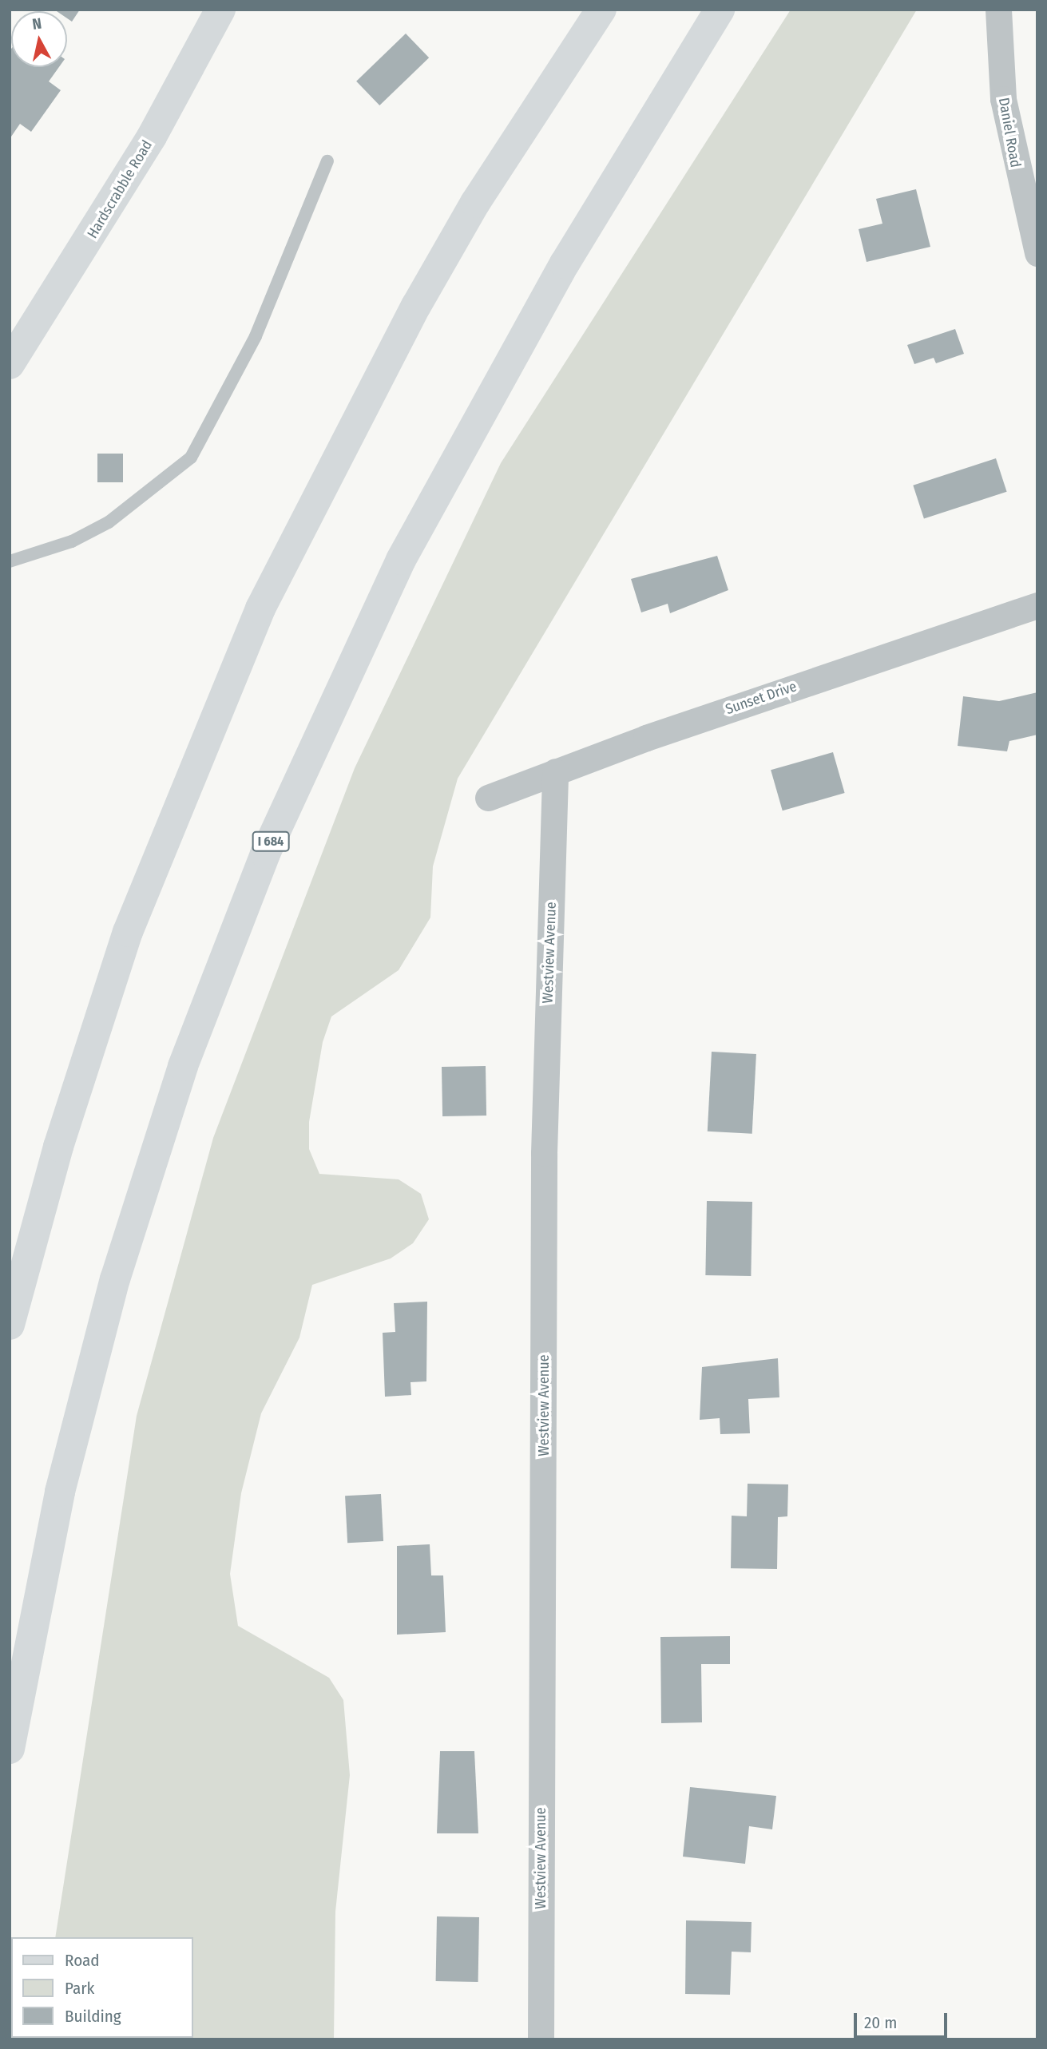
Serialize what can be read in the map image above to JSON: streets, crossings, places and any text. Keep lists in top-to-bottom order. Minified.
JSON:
{"streets":{"main road":["Hardscrabble Road","I 684"],"street":["Daniel Road","Sunset Drive","Westview Avenue"]},"crossings":[["Sunset Drive","Westview Avenue"]],"legend":["Road","Park","Building"],"scale_bar":"20 m","north":"top"}
